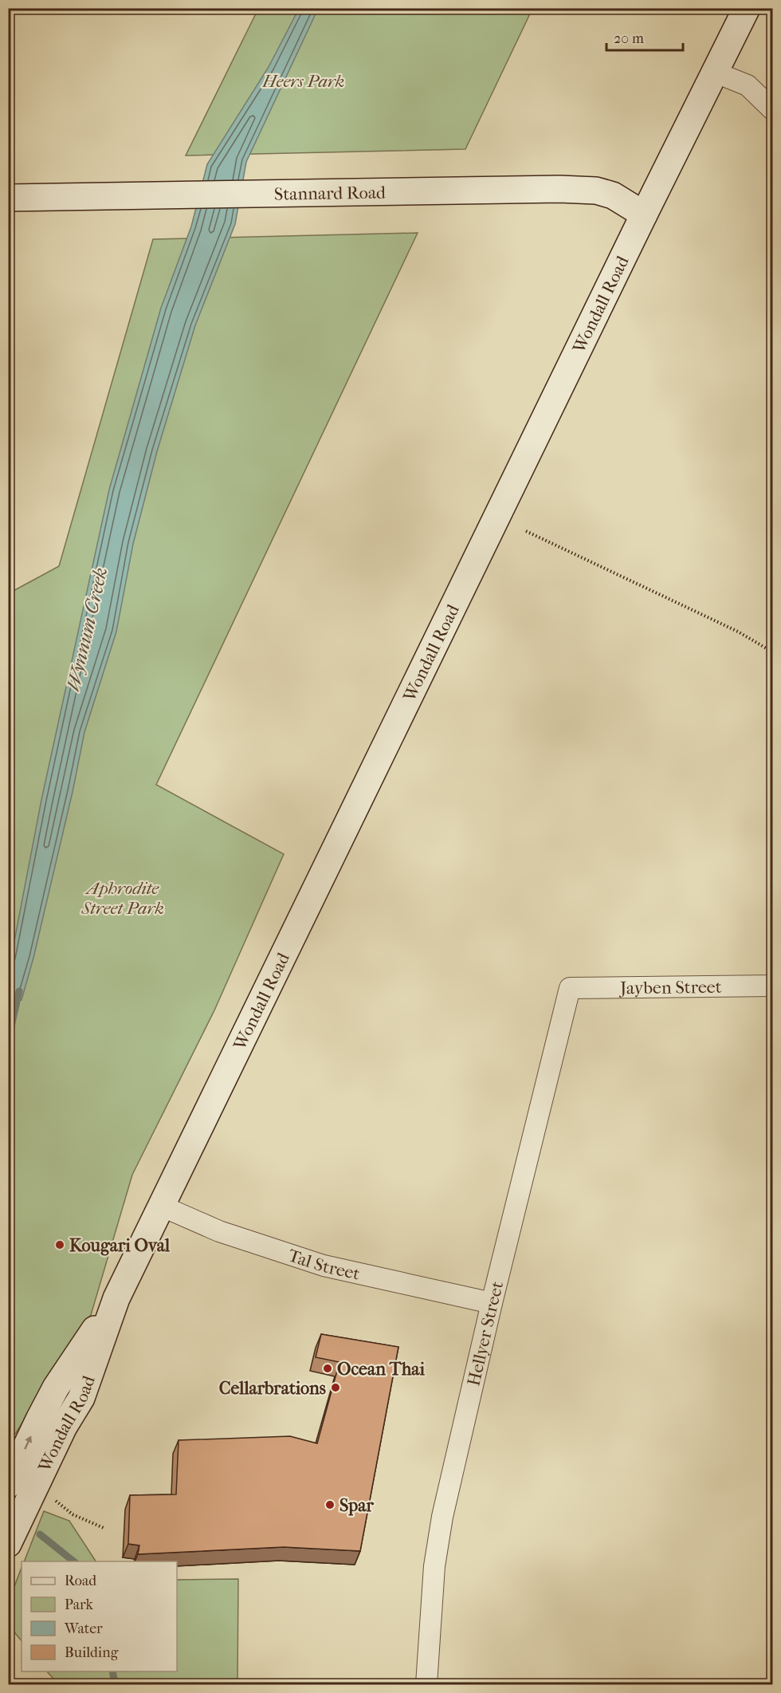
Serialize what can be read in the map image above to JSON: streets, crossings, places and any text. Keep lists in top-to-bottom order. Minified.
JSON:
{"streets":{"main road":["Stannard Road","Wondall Road"],"street":["Jayben Street","Tal Street","Hellyer Street"]},"crossings":[["Stannard Road","Wondall Road"],["Wondall Road","Tal Street"],["Jayben Street","Hellyer Street"],["Tal Street","Hellyer Street"]],"water":["Wynnum Creek"],"parks":["Heers Park","Aphrodite Street Park"],"places":["Kougari Oval","Ocean Thai","Cellarbrations","Spar"],"legend":["Road","Park","Water","Building"],"scale_bar":"20 m"}
